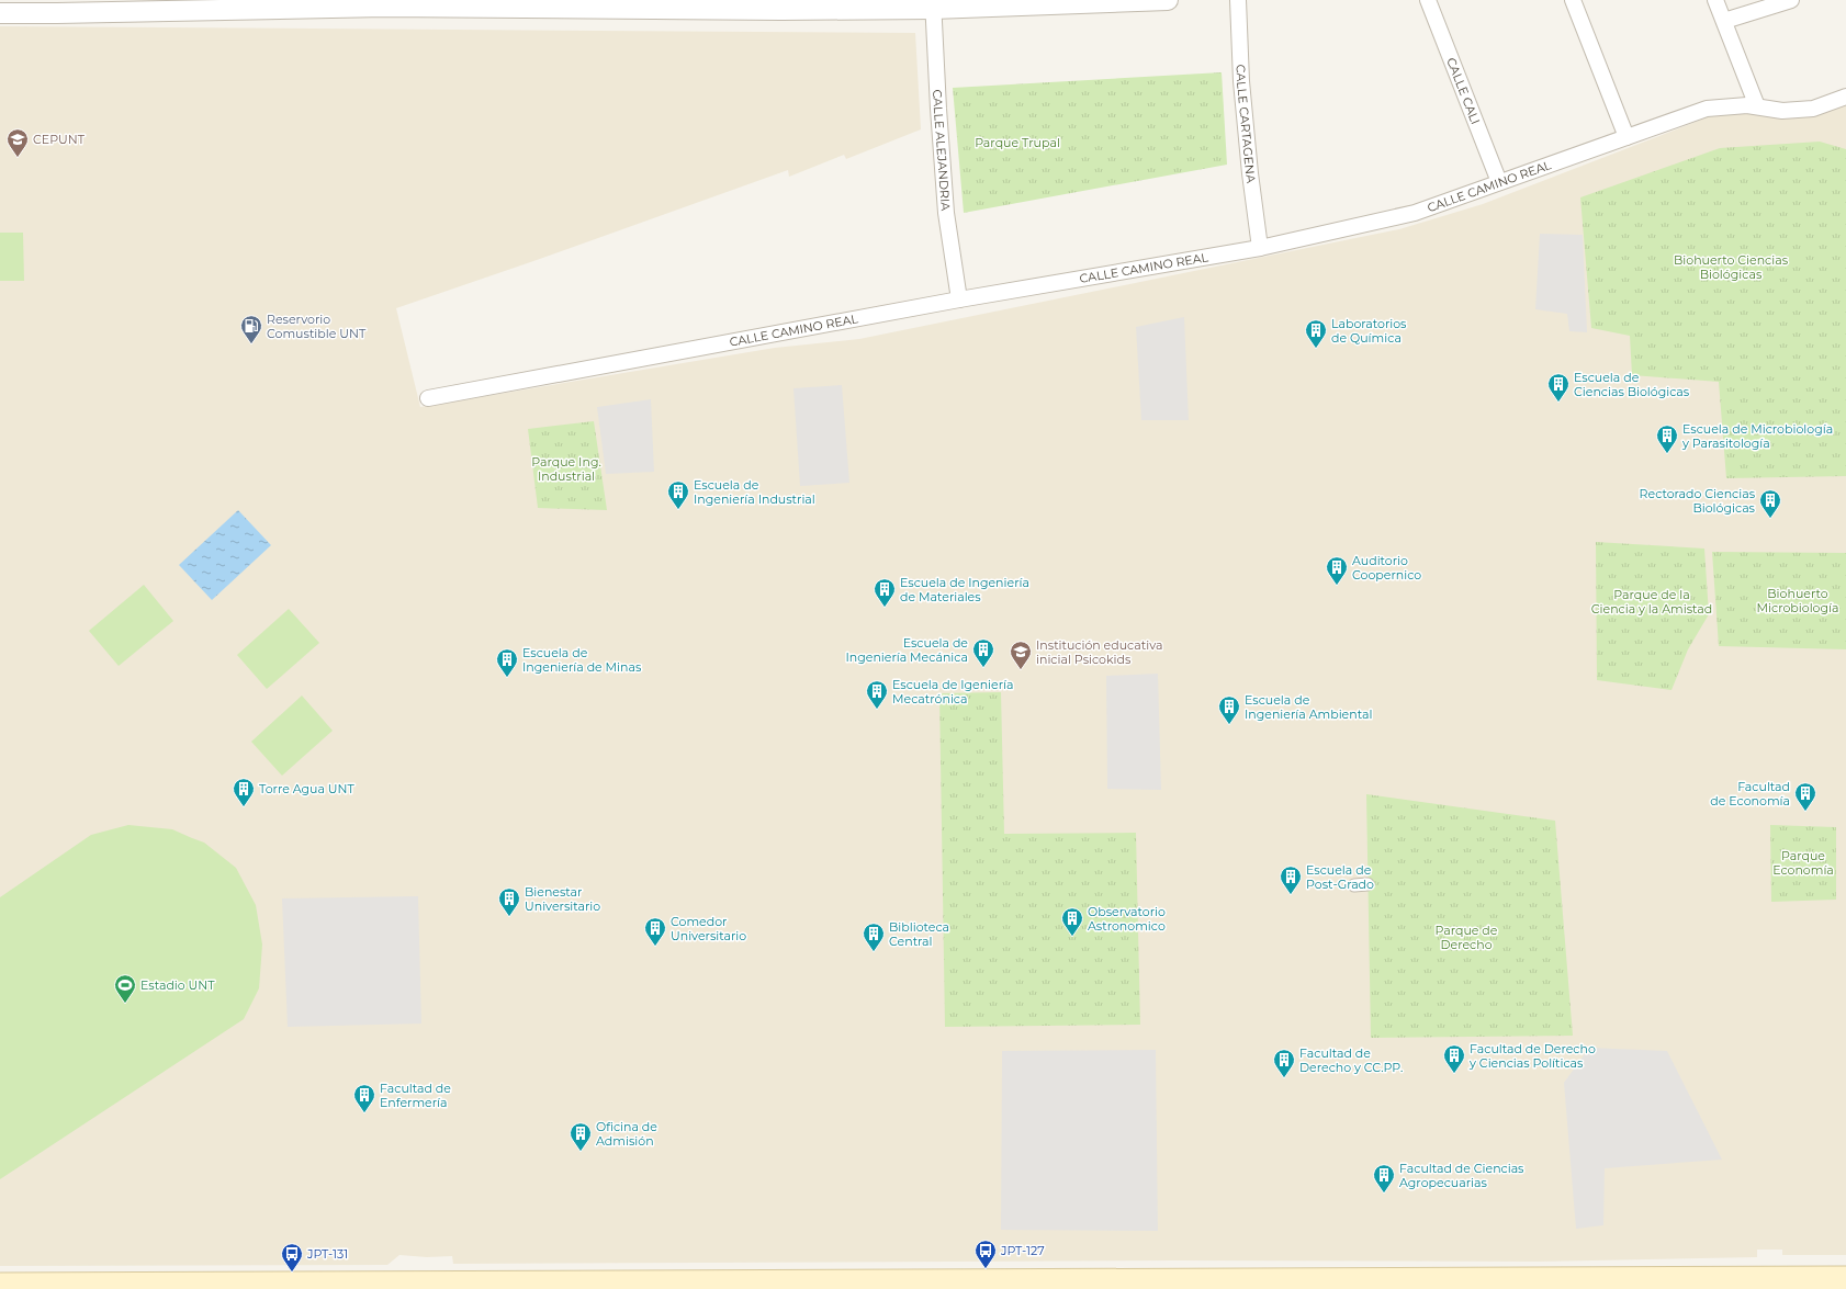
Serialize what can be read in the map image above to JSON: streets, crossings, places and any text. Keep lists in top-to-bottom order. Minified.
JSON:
{"streets":{"street":["CALLE CALI","CALLE CARTAGENA","CALLE ALEJANDRIA","CALLE CAMINO REAL"]},"crossings":[["CALLE CALI","CALLE CAMINO REAL"],["CALLE CARTAGENA","CALLE CAMINO REAL"],["CALLE ALEJANDRIA","CALLE CAMINO REAL"]],"parks":["Parque Trupal","Biohuerto Ciencias Biológicas","Parque Ing. Industrial","Biohuerto Microbiología","Parque de la Ciencia y la Amistad","Parque Economía","Parque de Derecho"],"places":{"school or university":["CEPUNT","Institución educativa inicial Psicokids"],"fuel station":["Reservorio Comustible UNT"],"building":["Laboratorios de Química","Escuela de Ciencias Biológicas","Escuela de Microbiología y Parasitología","Escuela de Ingeniería Industrial","Rectorado Ciencias Biológicas","Auditorio Coopernico","Escuela de Ingeniería de Materiales","Escuela de Ingeniería Mecánica","Escuela de Ingeniería de Minas","Escuela de Igeniería Mecatrónica","Escuela de Ingeniería Ambiental","Torre Agua UNT","Facultad de Economía","Escuela de Post-Grado","Bienestar Universitario","Observatorio Astronomico","Comedor Universitario","Biblioteca Central","Facultad de Derecho y Ciencias Políticas","Facultad de Derecho y CC.PP.","Facultad de Enfermería","Oficina de Admisión","Facultad de Ciencias Agropecuarias"],"sports":["Estadio UNT"],"bus stop":["JPT-127","JPT-131"]}}
